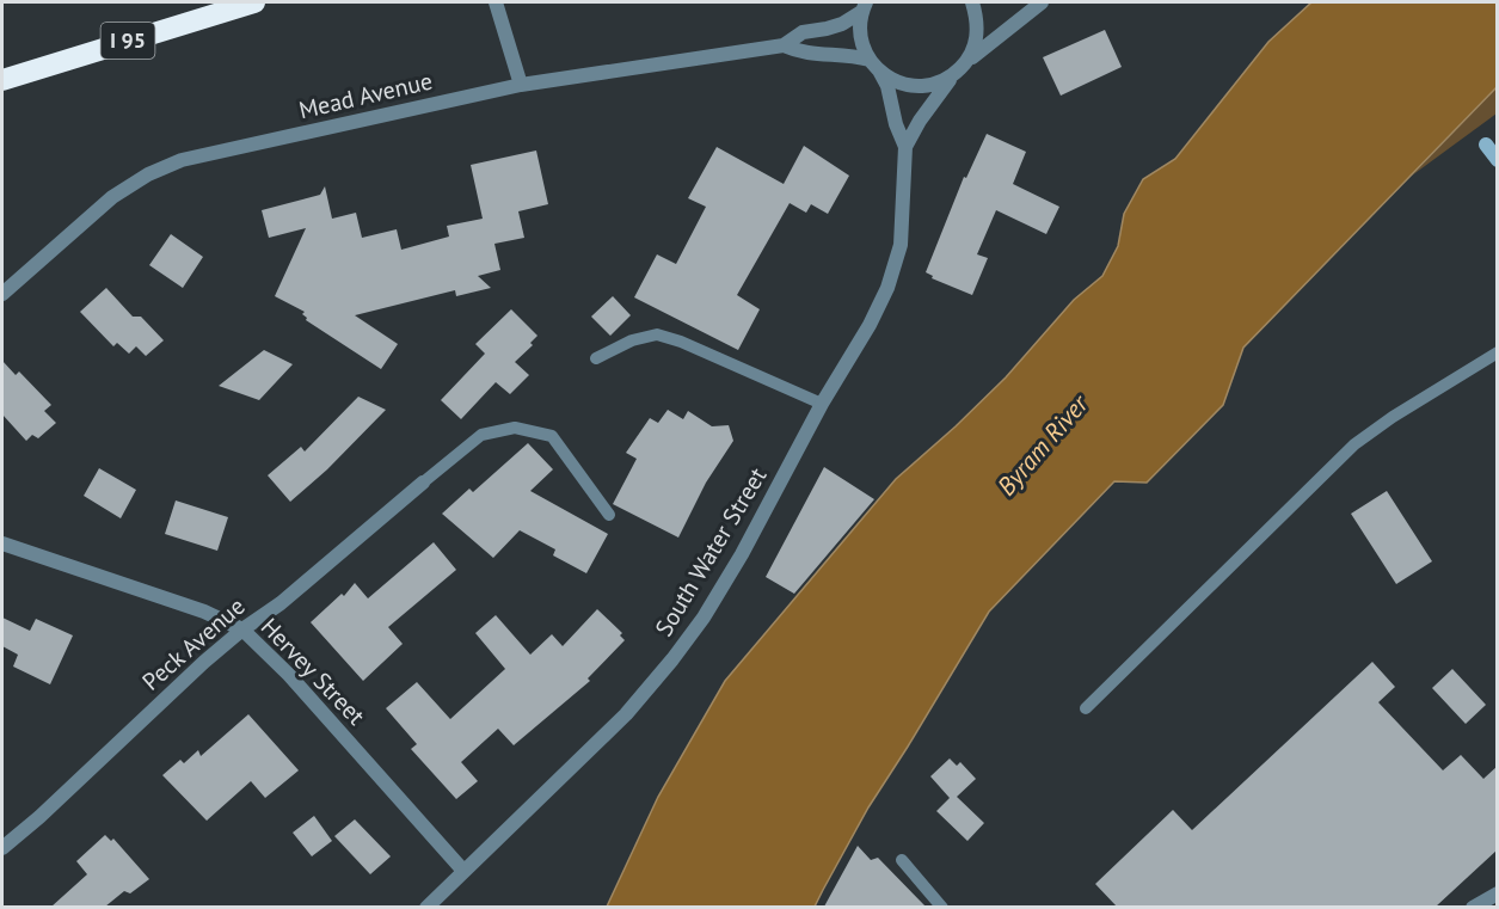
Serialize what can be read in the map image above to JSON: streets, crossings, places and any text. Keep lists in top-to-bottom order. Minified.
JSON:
{"streets":{"highway":["I 95"],"street":["Mead Avenue","South Water Street","Peck Avenue","Hervey Street"]},"crossings":[["Mead Avenue","South Water Street"],["South Water Street","Hervey Street"],["Peck Avenue","Hervey Street"]],"water":["Byram River"]}
